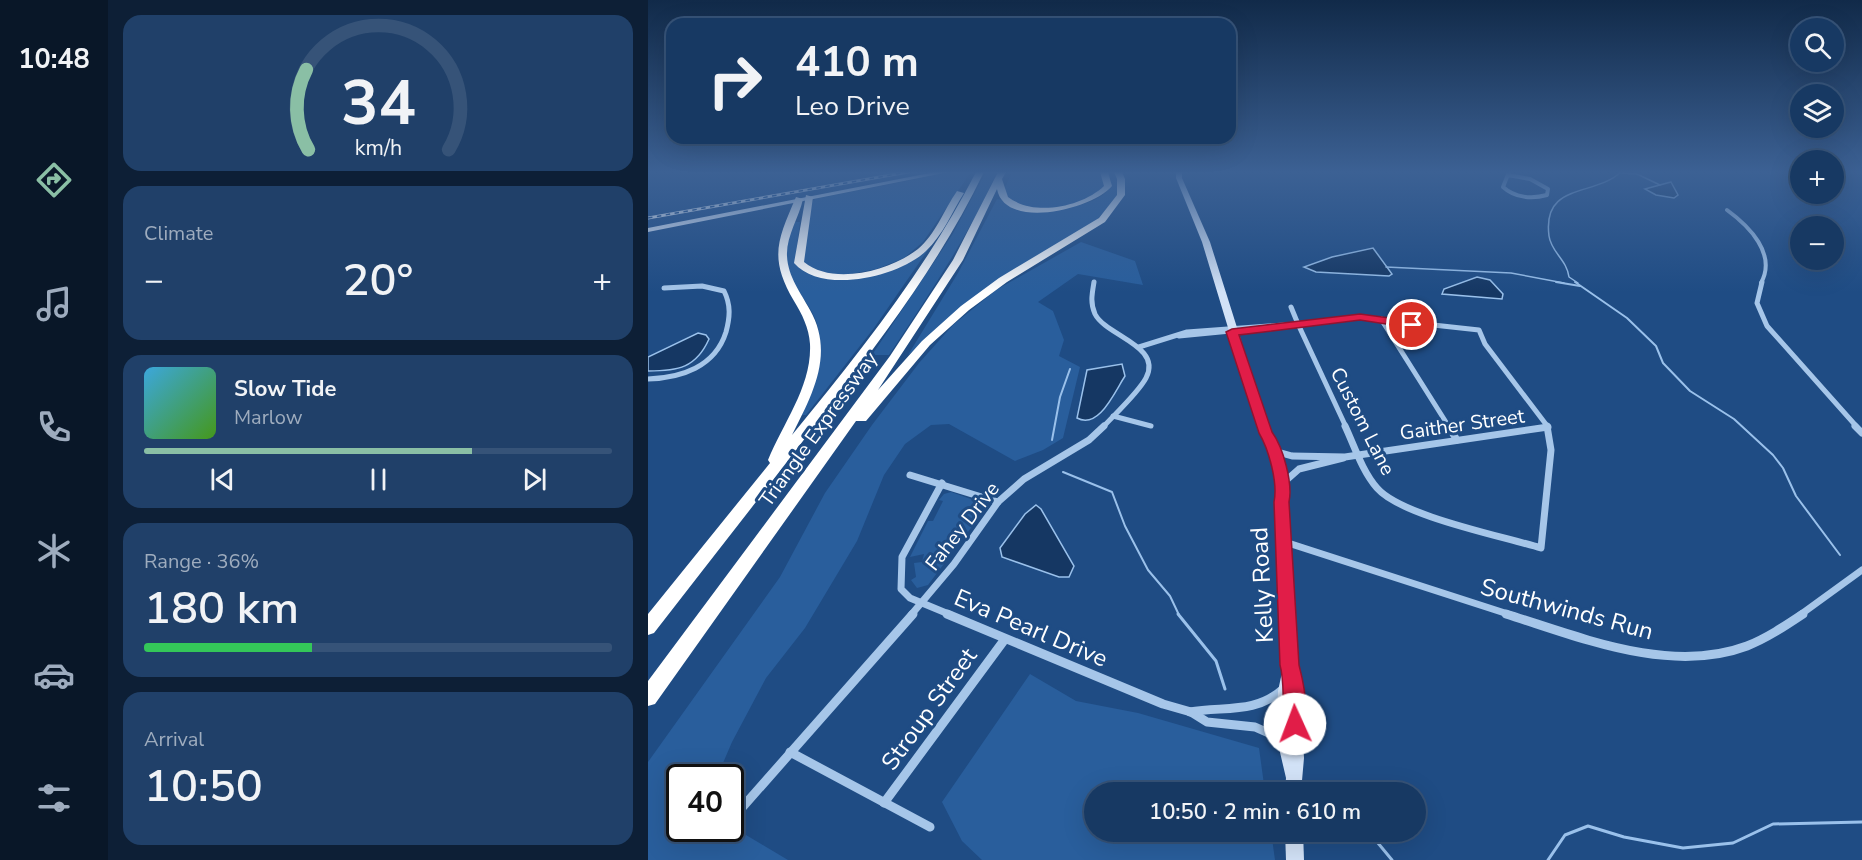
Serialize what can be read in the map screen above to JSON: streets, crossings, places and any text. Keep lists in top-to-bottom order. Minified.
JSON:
{"streets":{"highway":["Triangle Expressway"],"street":["Custom Lane","Gaither Street","Fahey Drive","Kelly Road","Southwinds Run","Eva Pearl Drive","Stroup Street"]},"crossings":[["Custom Lane","Gaither Street"],["Gaither Street","Kelly Road"],["Fahey Drive","Eva Pearl Drive"],["Kelly Road","Southwinds Run"],["Kelly Road","Eva Pearl Drive"],["Eva Pearl Drive","Stroup Street"]],"page":{"tabs":"10:48","map_buttons":["+","−"],"turn":["410 m","Leo Drive"],"tile":["Climate",["Range · 36%","180 km"],["Arrival","10:50"]],"heat":["−","20°","+"],"song":["Slow Tide","Marlow"],"limit":"40","trip":"10:50 · 2 min · 610 m","gauge":["34","km/h"]}}
